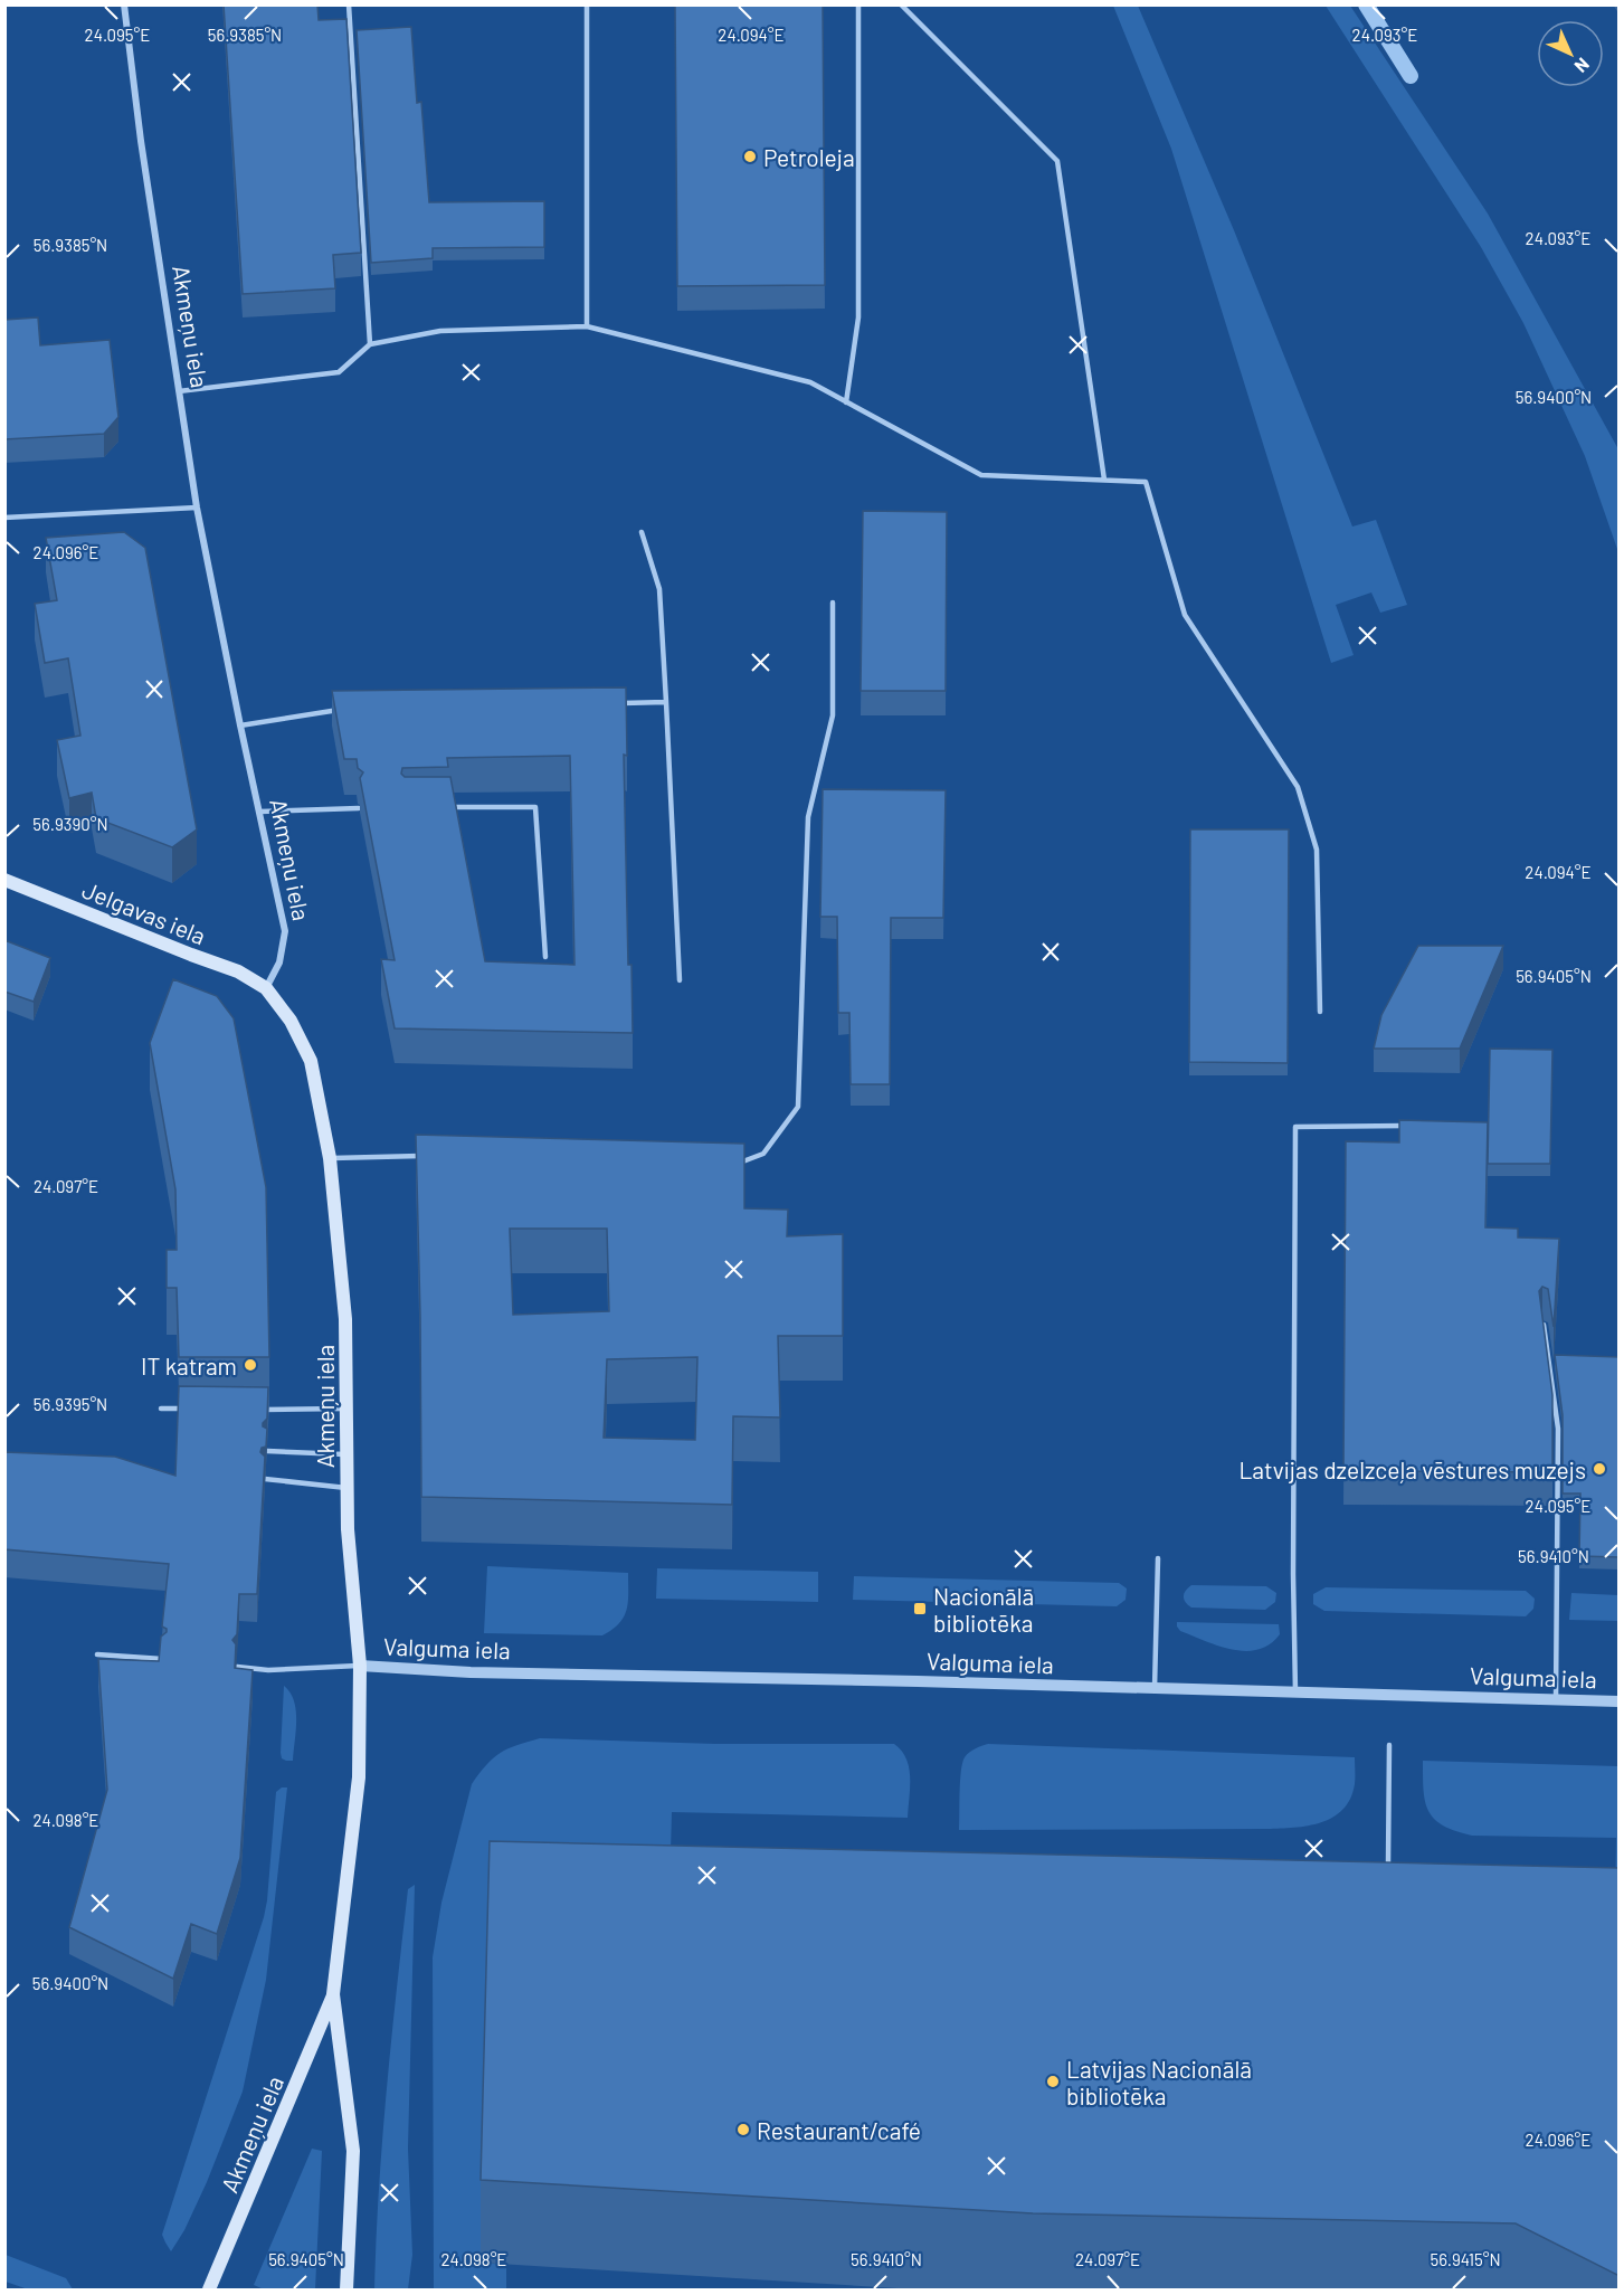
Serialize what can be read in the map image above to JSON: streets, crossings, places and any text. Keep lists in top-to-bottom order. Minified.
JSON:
{"streets":{"main road":["Akmeņu iela","Jelgavas iela"],"street":["Valguma iela"]},"crossings":[["Akmeņu iela","Jelgavas iela"],["Akmeņu iela","Valguma iela"]],"places":{"other":["Petroleja","IT katram","Latvijas dzelzceļa vēstures muzejs","Latvijas Nacionālā bibliotēka","Restaurant/café"],"transit":["Nacionālā bibliotēka"]},"north":"bottom right","coordinates":["24.095°E","56.9385°N","24.094°E","24.093°E","56.9400°N","24.096°E","56.9390°N","56.9405°N","24.097°E","56.9395°N","56.9410°N","24.098°E","56.9415°N"]}
